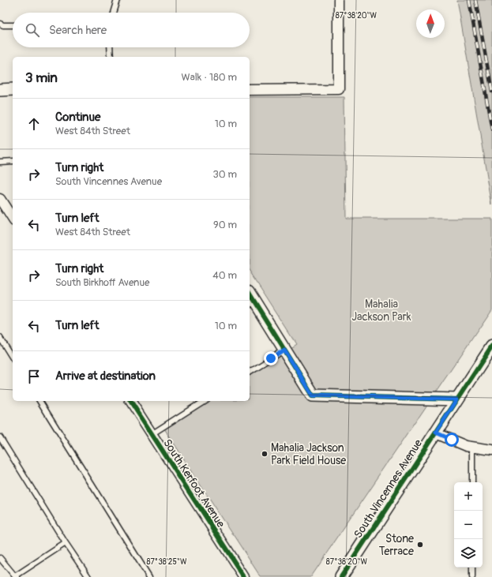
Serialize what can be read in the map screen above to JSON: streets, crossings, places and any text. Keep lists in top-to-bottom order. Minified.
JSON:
{"streets":{"street":["South Kerfoot Avenue","South Vincennes Avenue"]},"parks":["Mahalia Jackson Park"],"places":["Mahalia Jackson Park Field House","Stone Terrace"],"north":"top","page":{"search":"Search here","heading":["3 min","Walk · 180 m"],"list":[["Continue","West 84th Street","10 m"],["Turn right","South Vincennes Avenue","30 m"],["Turn left","West 84th Street","90 m"],["Turn right","South Birkhoff Avenue","40 m"],["Turn left","10 m"],"Arrive at destination"],"map_buttons":["+","−"]},"coordinates":["87°38'20\"W","87°38'25\"W"]}
